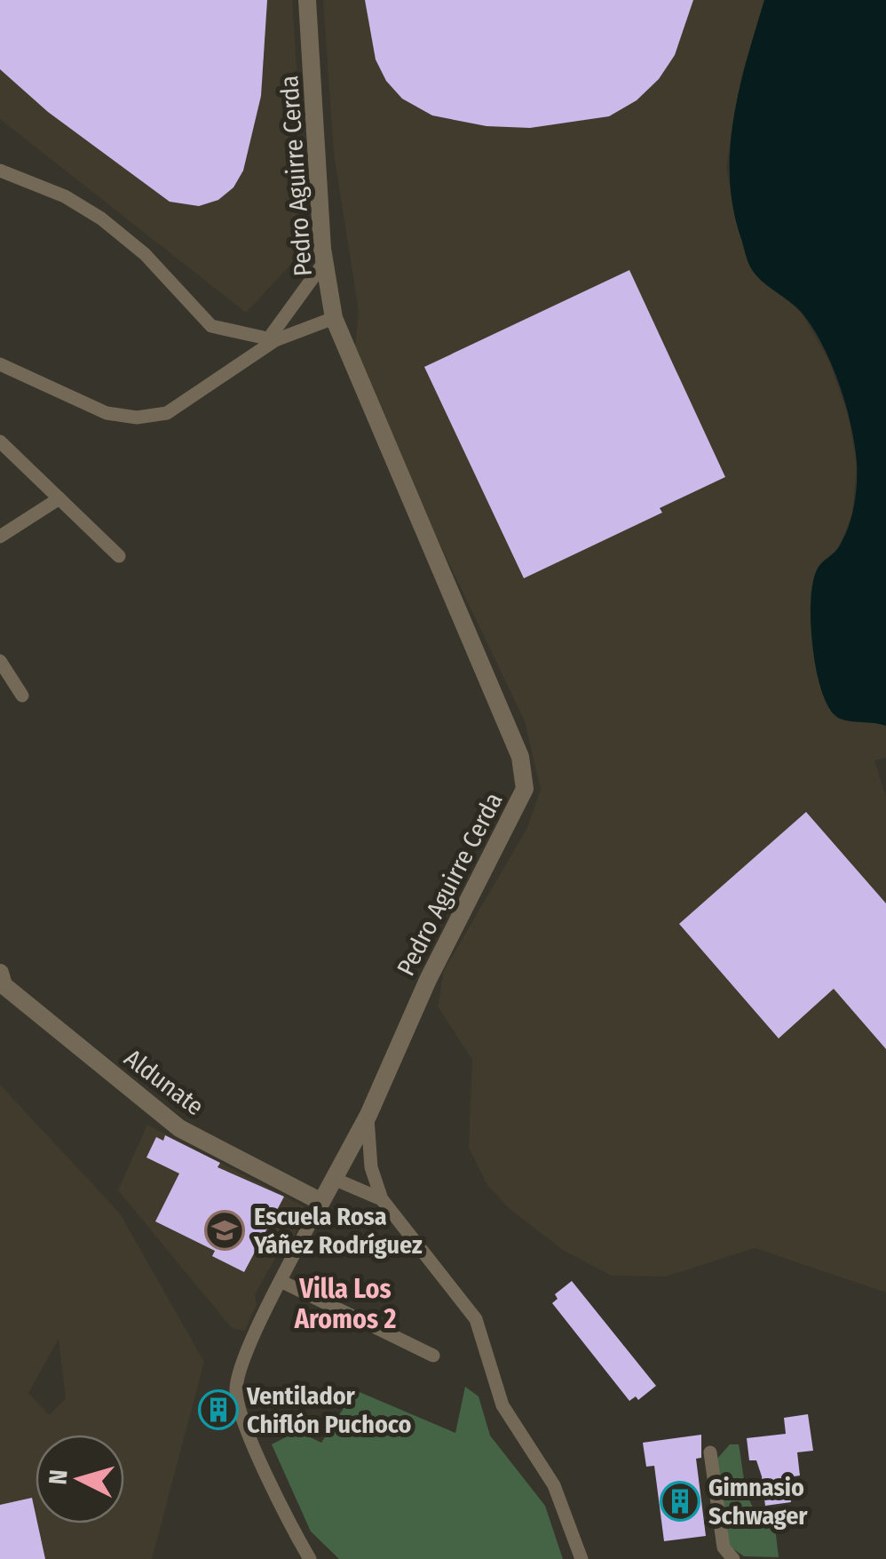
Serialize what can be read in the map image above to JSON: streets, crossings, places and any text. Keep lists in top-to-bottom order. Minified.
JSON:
{"streets":{"street":["Pedro Aguirre Cerda","Aldunate"]},"crossings":[["Pedro Aguirre Cerda","Aldunate"]],"districts":["Villa Los Aromos 2"],"places":{"school or university":["Escuela Rosa Yáñez Rodríguez"],"building":["Ventilador Chiflón Puchoco","Gimnasio Schwager"]},"north":"left"}
